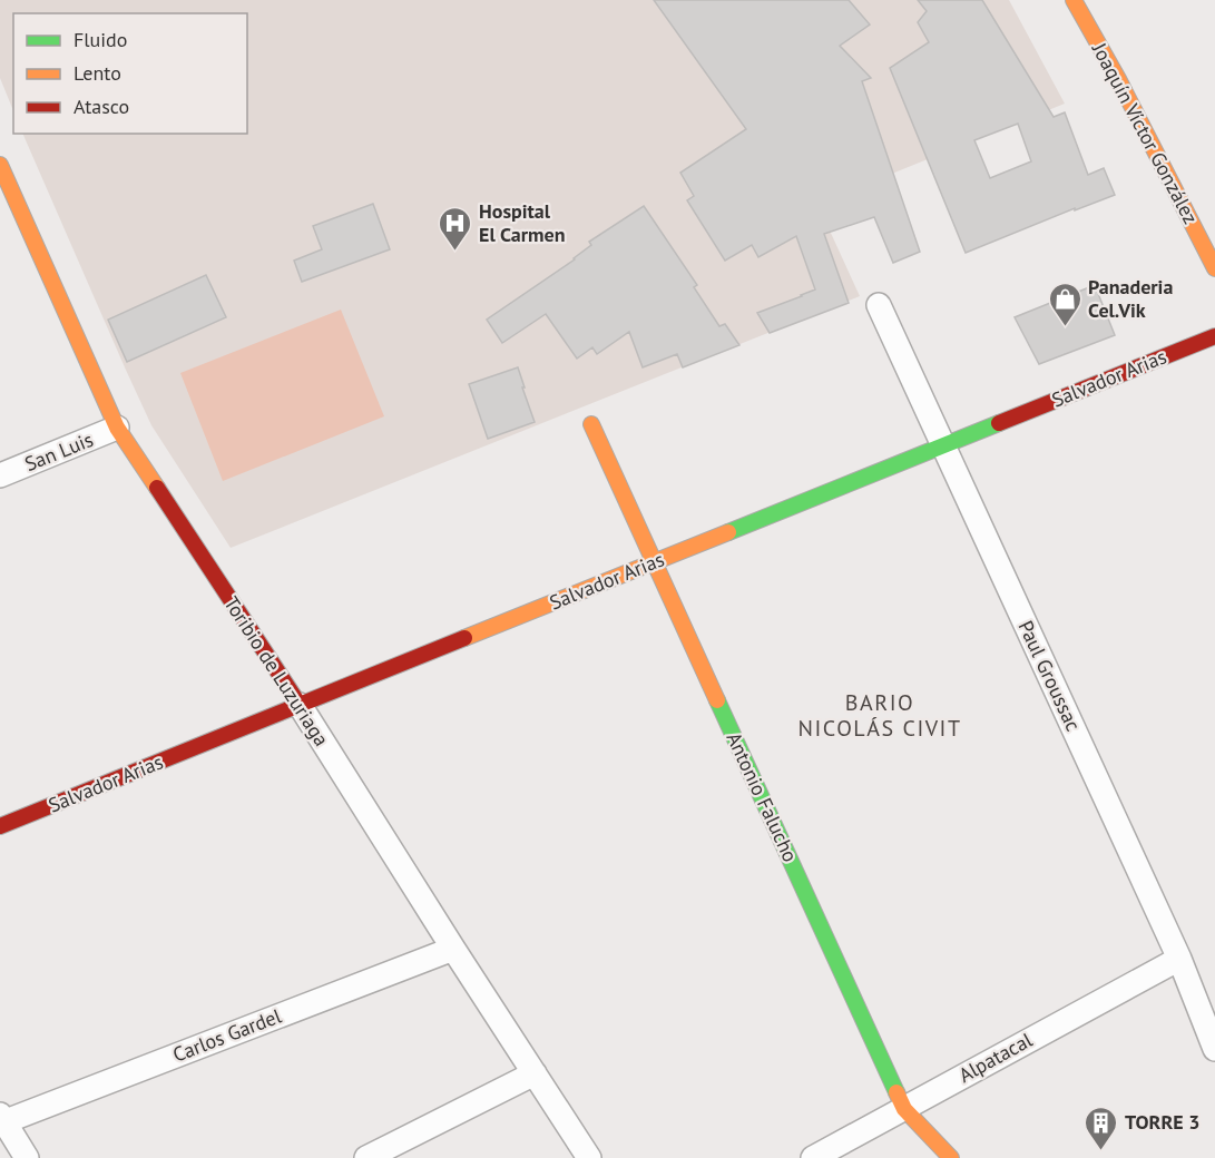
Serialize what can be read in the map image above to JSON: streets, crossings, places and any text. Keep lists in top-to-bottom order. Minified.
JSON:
{"streets":{"street":["Joaquín Víctor González","Salvador Arias","San Luis","Toribio de Luzuriaga","Paul Groussac","Antonio Falucho","Carlos Gardel","Alpatacal"]},"crossings":[["Salvador Arias","Toribio de Luzuriaga"],["Salvador Arias","Paul Groussac"],["Salvador Arias","Antonio Falucho"],["San Luis","Toribio de Luzuriaga"],["Toribio de Luzuriaga","Carlos Gardel"],["Paul Groussac","Alpatacal"],["Antonio Falucho","Alpatacal"]],"districts":["BARIO NICOLÁS CIVIT"],"places":{"hospital":["Hospital El Carmen"],"shop":["Panaderia Cel.Vik"],"building":["TORRE 3"]},"legend":["Fluido","Lento","Atasco"]}
